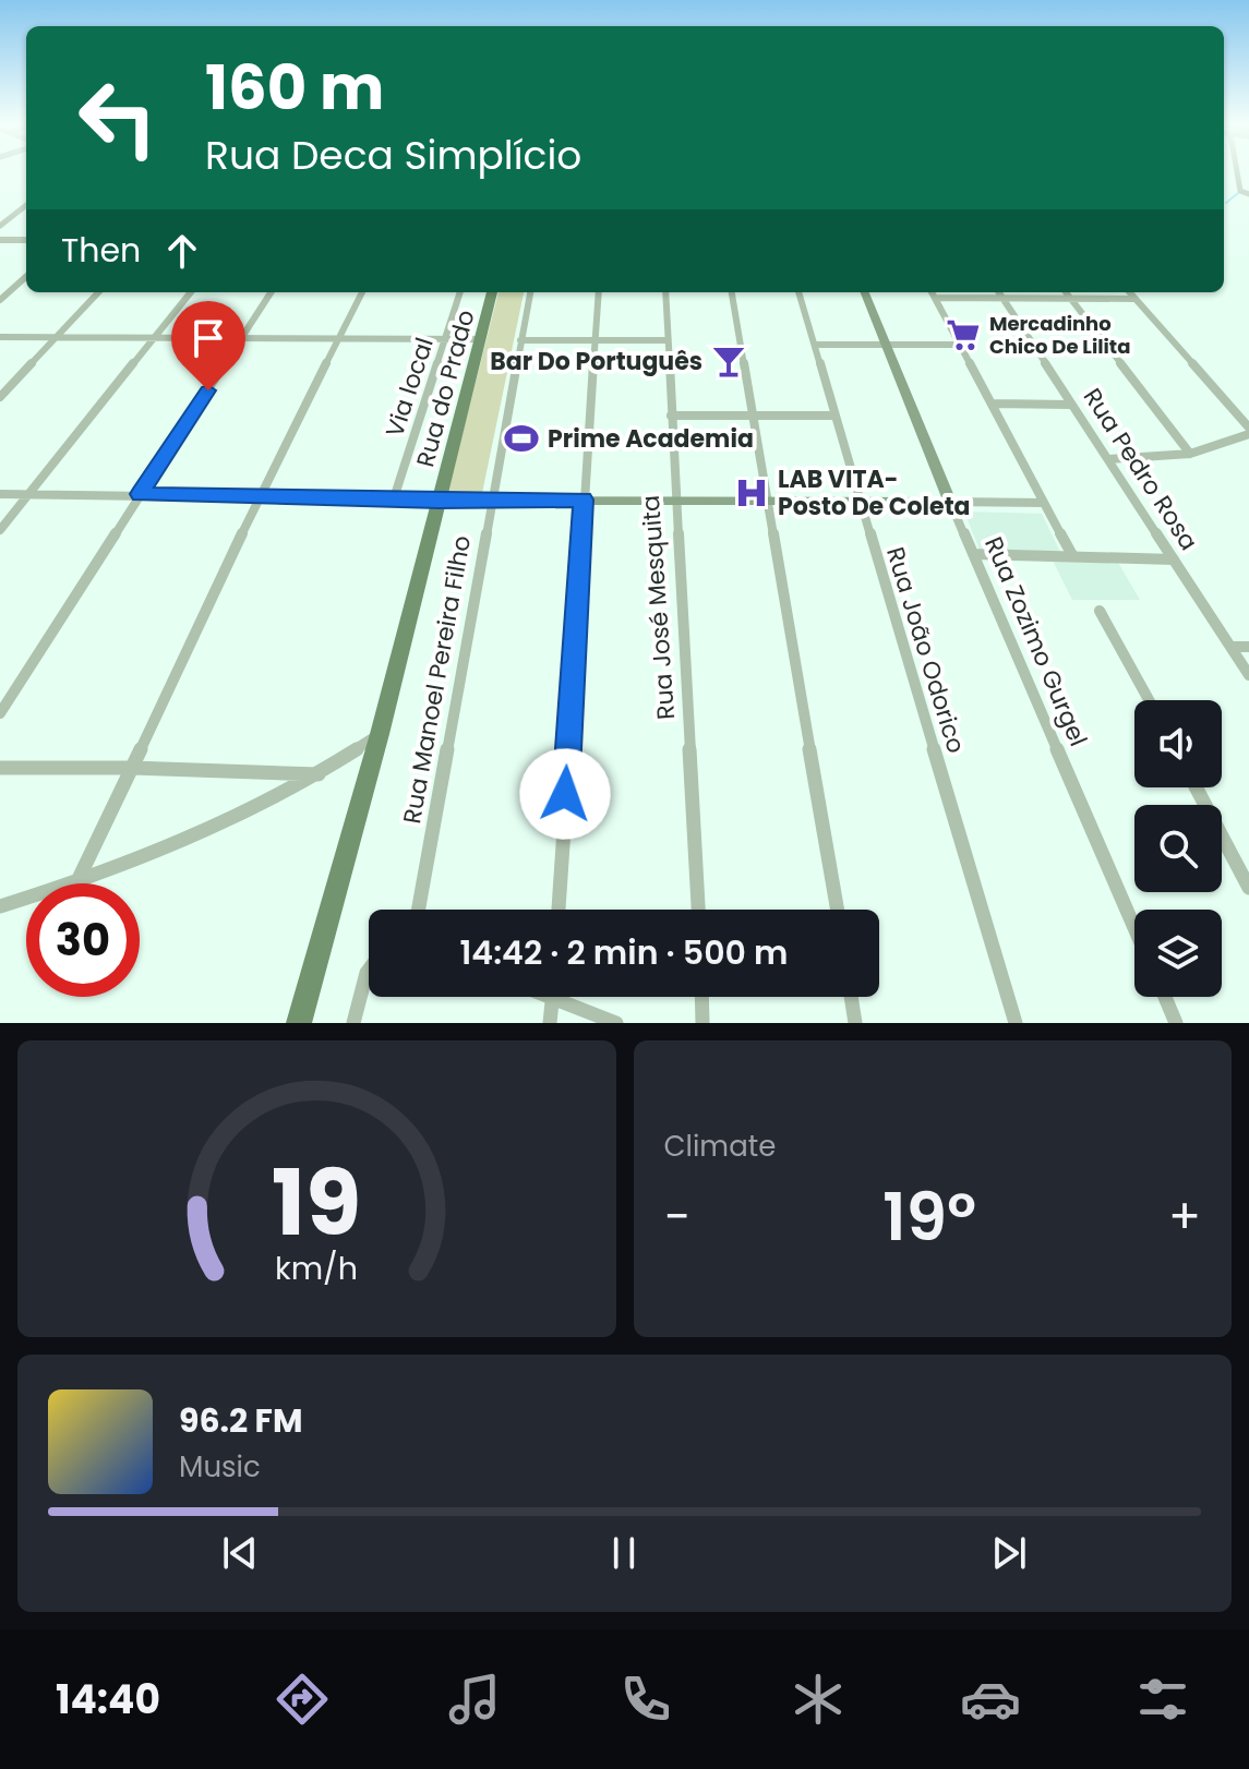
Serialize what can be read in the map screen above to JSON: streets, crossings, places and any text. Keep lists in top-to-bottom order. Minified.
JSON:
{"streets":{"main road":["Rua do Prado"],"street":["Via local","Rua Pedro Rosa","Rua José Mesquita","Rua Zozimo Gurgel","Rua João Odorico","Rua Manoel Pereira Filho"]},"places":{"supermarket":["Mercadinho Chico De Lilita"],"bar":["Bar Do Português"],"sports":["Prime Academia"],"hospital":["LAB VITA- Posto De Coleta"]},"page":{"turn":["160 m","Rua Deca Simplício"],"then":"Then","limit":"30","trip":"14:42 · 2 min · 500 m","tile":"Climate","heat":["−","19°","+"],"song":["96.2 FM","Music"],"tabs":"14:40","gauge":["19","km/h"]}}
